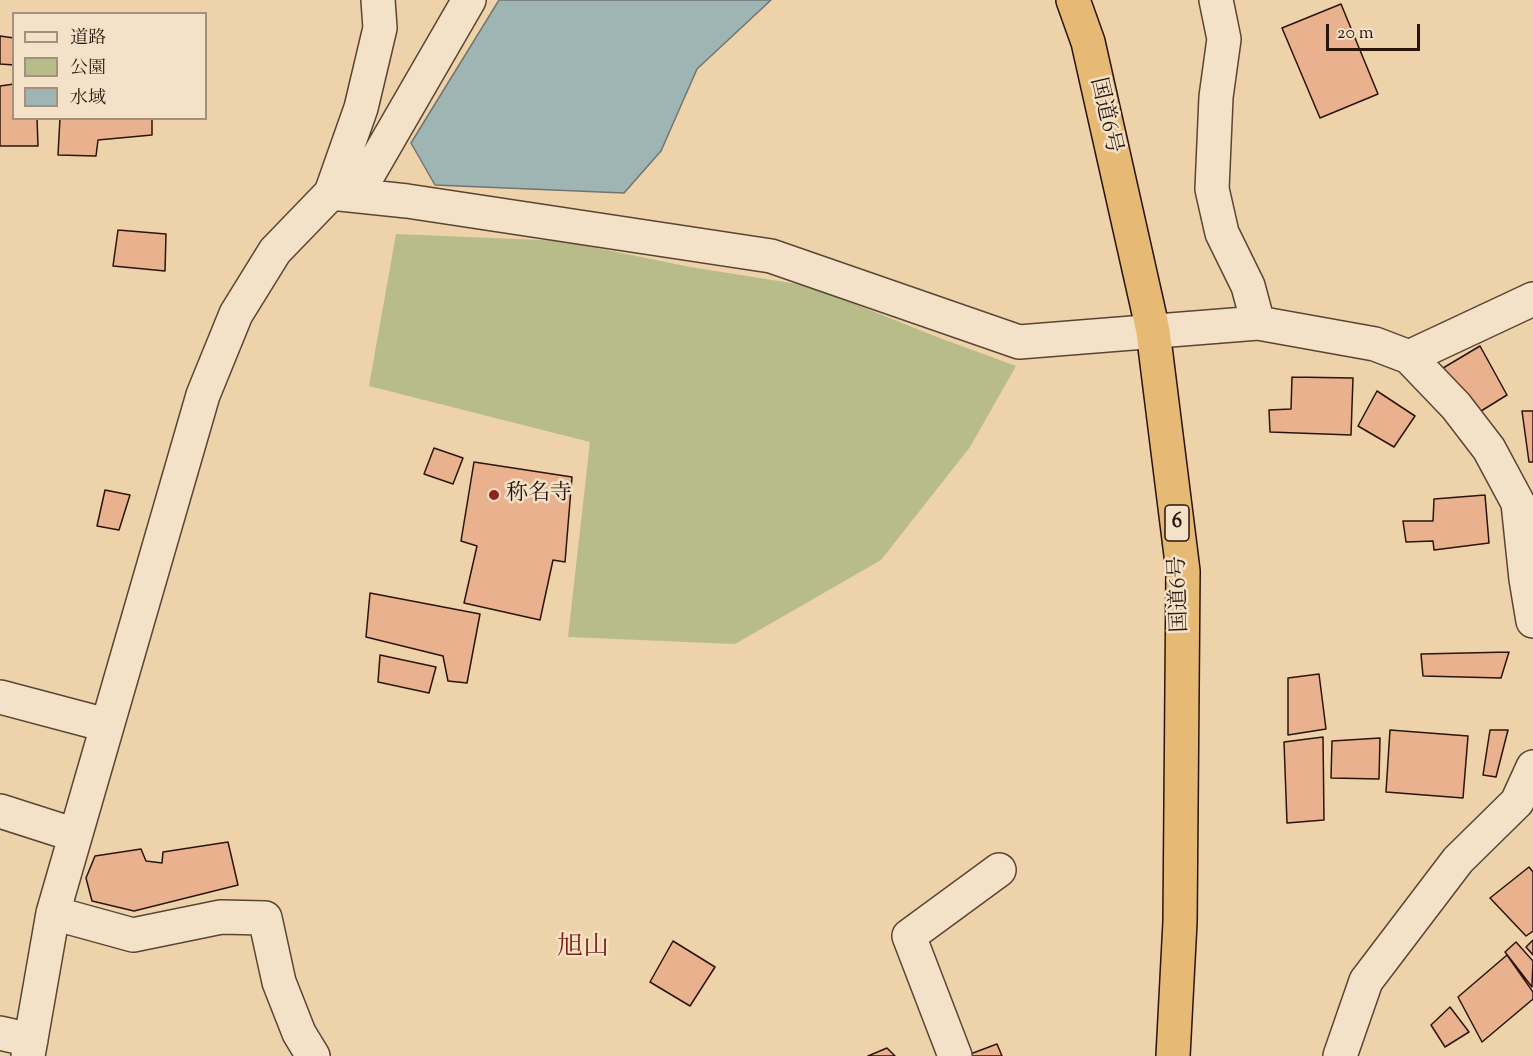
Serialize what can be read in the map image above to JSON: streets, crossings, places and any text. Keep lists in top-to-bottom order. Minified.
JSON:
{"streets":{"highway":["国道6号","6"]},"districts":["旭山"],"places":["称名寺"],"legend":["道路","公園","水域"],"scale_bar":"20 m"}
